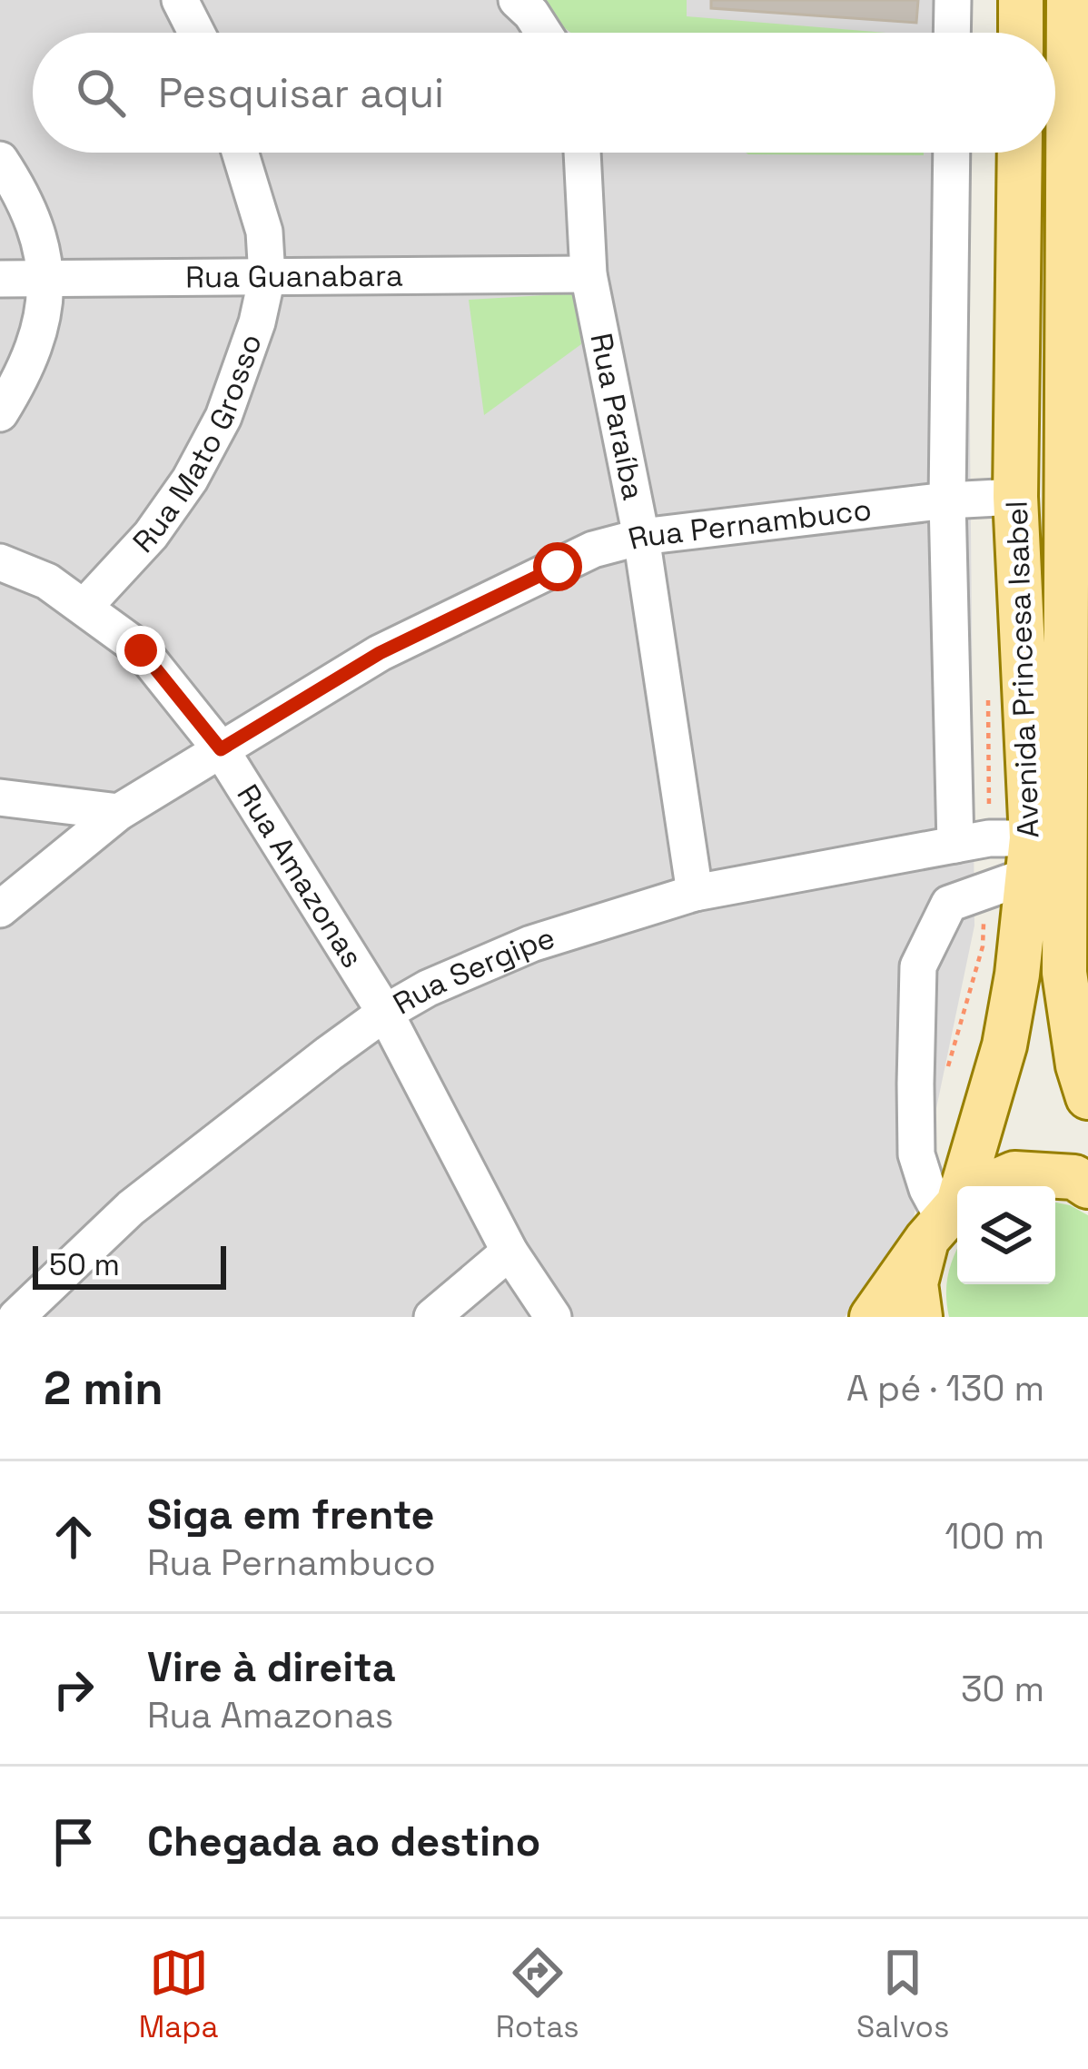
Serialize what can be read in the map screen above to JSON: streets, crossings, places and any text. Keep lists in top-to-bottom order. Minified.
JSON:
{"streets":{"main road":["Avenida Princesa Isabel"],"street":["Rua Guanabara","Rua Paraíba","Rua Mato Grosso","Rua Pernambuco","Rua Amazonas","Rua Sergipe"]},"crossings":[["Rua Guanabara","Rua Paraíba"],["Rua Guanabara","Rua Mato Grosso"],["Rua Paraíba","Rua Pernambuco"],["Rua Paraíba","Rua Sergipe"],["Rua Mato Grosso","Rua Amazonas"],["Rua Pernambuco","Avenida Princesa Isabel"],["Rua Pernambuco","Rua Amazonas"],["Avenida Princesa Isabel","Rua Sergipe"],["Rua Amazonas","Rua Sergipe"]],"scale_bar":"50 m","page":{"search":"Pesquisar aqui","scale":"50 m","heading":["2 min","A pé · 130 m"],"list":[["Siga em frente","Rua Pernambuco","100 m"],["Vire à direita","Rua Amazonas","30 m"],"Chegada ao destino"],"nav":["Mapa","Rotas","Salvos"]}}
